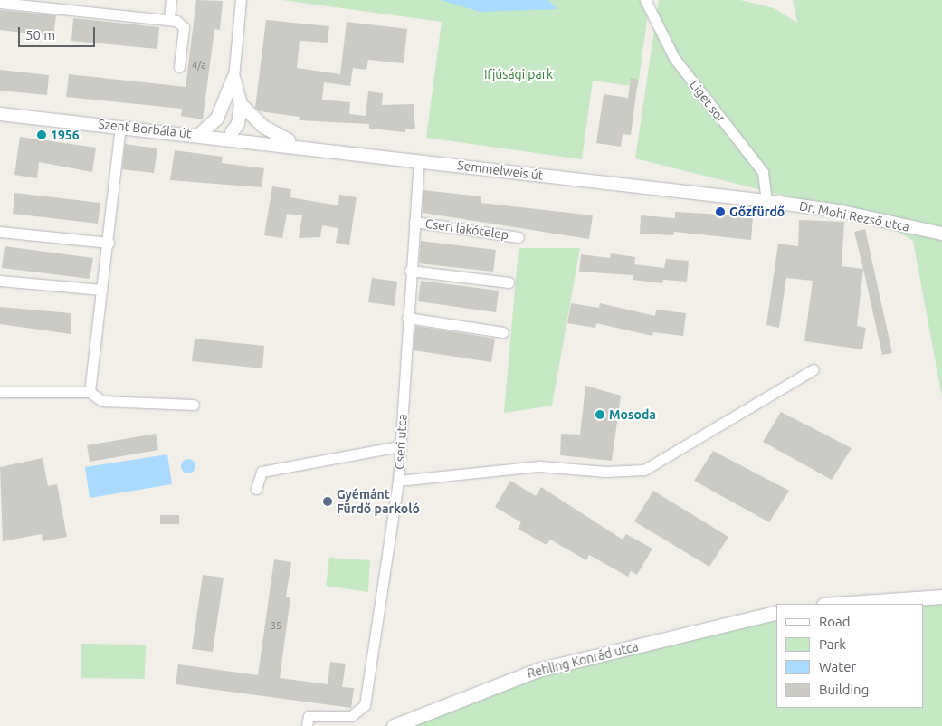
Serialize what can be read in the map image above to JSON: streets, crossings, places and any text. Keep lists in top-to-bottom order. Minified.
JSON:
{"streets":{"main road":["Rehling Konrád utca"],"street":["Liget sor","Szent Borbála út","Semmelweis út","Dr. Mohi Rezső utca","Cseri lakótelep","Cseri utca"]},"crossings":[["Liget sor","Semmelweis út"],["Liget sor","Dr. Mohi Rezső utca"],["Szent Borbála út","Semmelweis út"],["Semmelweis út","Dr. Mohi Rezső utca"],["Semmelweis út","Cseri utca"],["Cseri lakótelep","Cseri utca"]],"parks":["Ifjúsági park"],"places":["1956","Gőzfürdő","Mosoda","Gyémánt Fürdő parkoló"],"house_numbers":["4/a","35"],"legend":["Road","Park","Water","Building"],"scale_bar":"50 m"}
